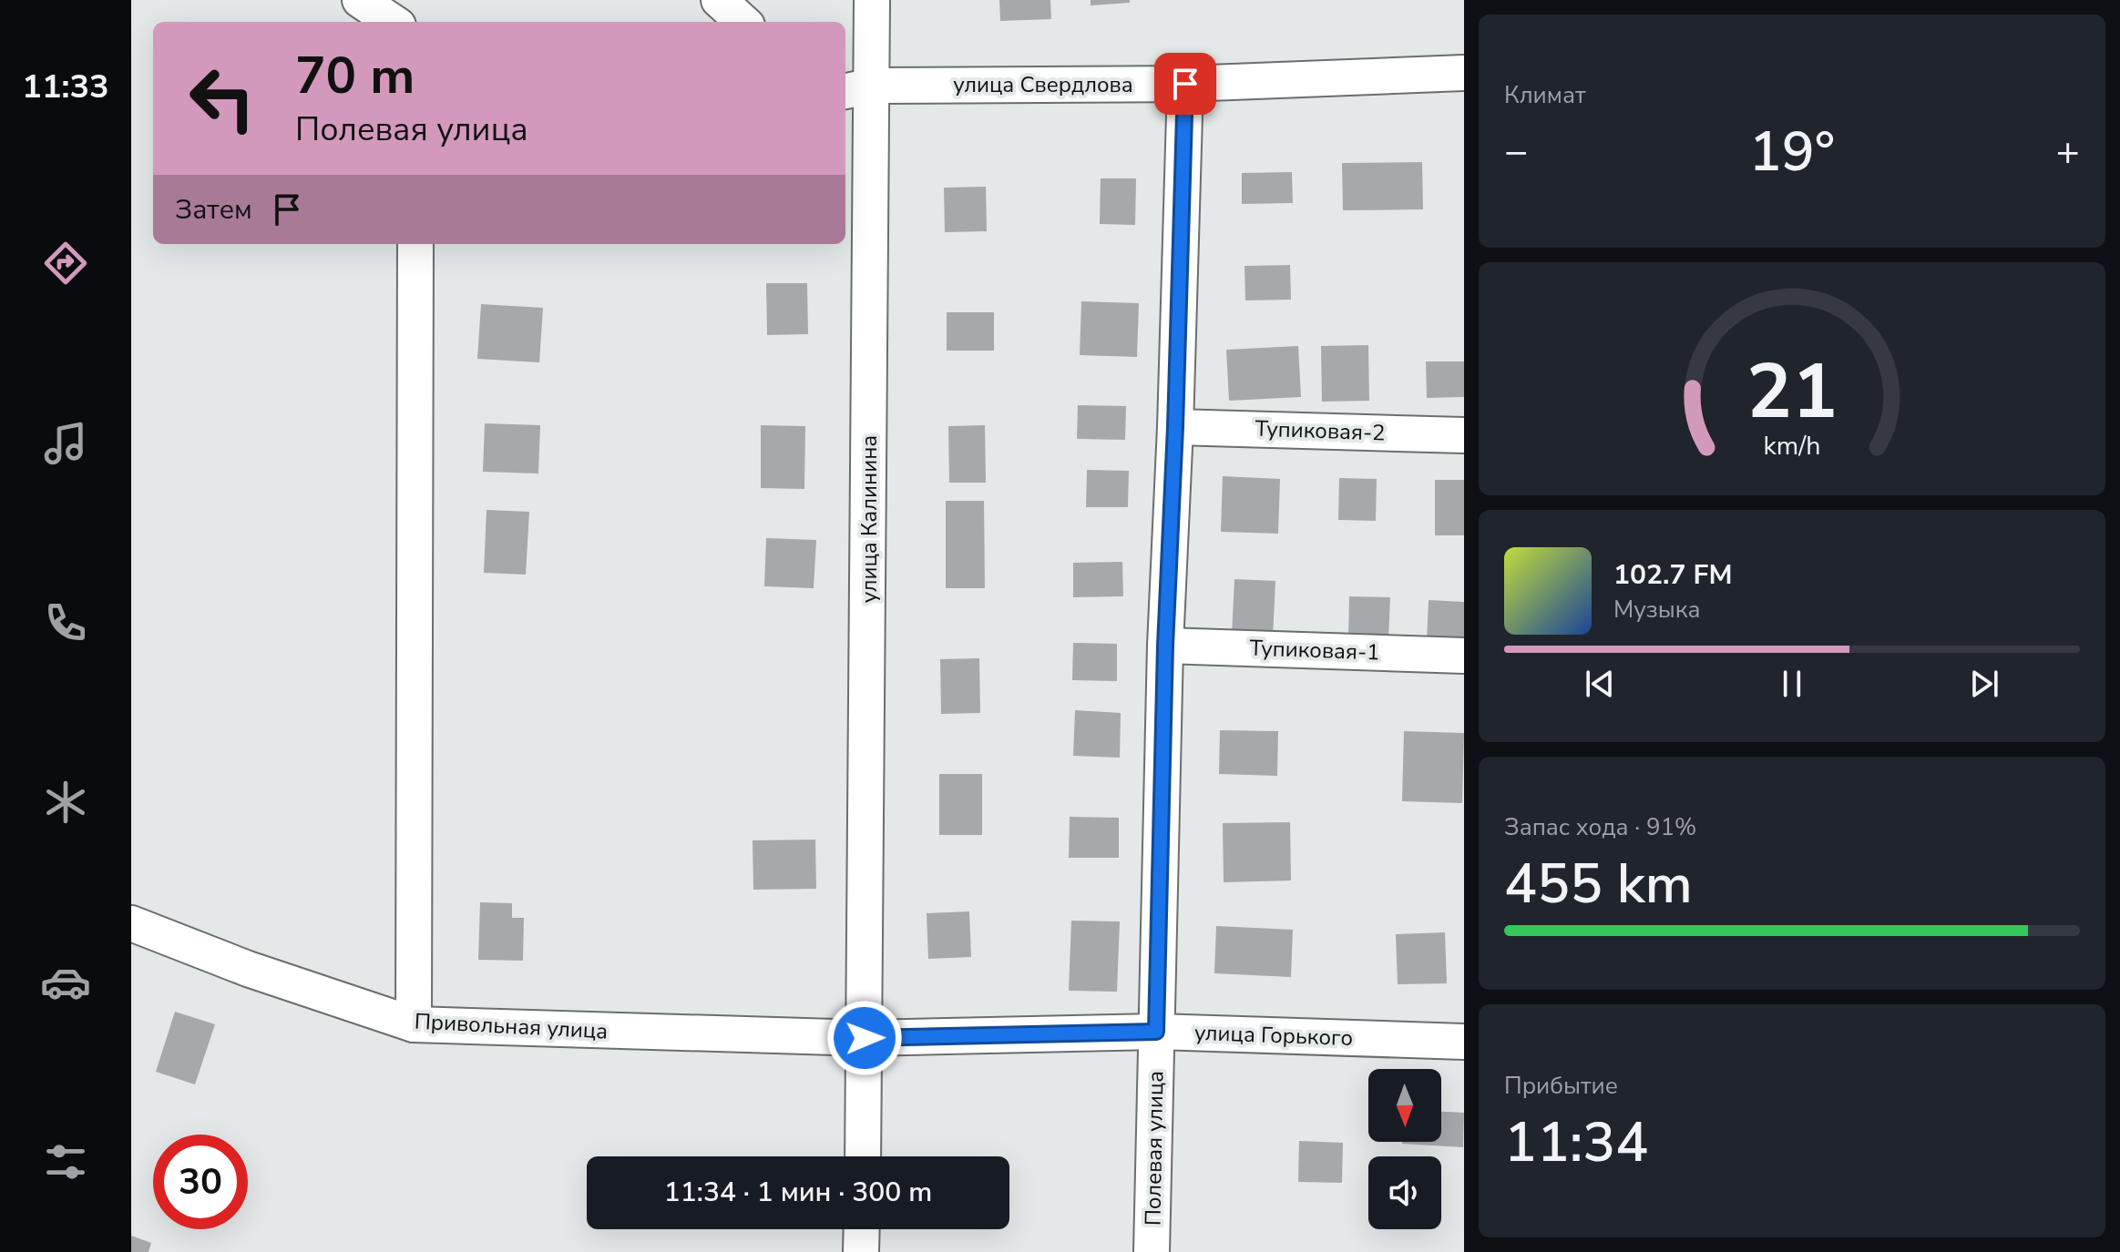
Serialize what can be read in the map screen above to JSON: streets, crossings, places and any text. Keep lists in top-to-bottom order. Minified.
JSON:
{"streets":{"street":["улица Свердлова","Тупиковая-2","улица Калинина","Тупиковая-1","Привольная улица","улица Горького","Полевая улица"]},"crossings":[["улица Свердлова","улица Калинина"],["улица Свердлова","Полевая улица"],["Тупиковая-2","Полевая улица"],["улица Калинина","Привольная улица"],["улица Калинина","улица Горького"],["Тупиковая-1","Полевая улица"],["Привольная улица","улица Горького"],["улица Горького","Полевая улица"]],"north":"bottom","page":{"tabs":"11:33","tile":["Климат",["Запас хода · 91%","455 km"],["Прибытие","11:34"]],"turn":["70 m","Полевая улица"],"heat":["−","19°","+"],"then":"Затем","song":["102.7 FM","Музыка"],"limit":"30","trip":"11:34 · 1 мин · 300 m","gauge":["21","km/h"]}}
